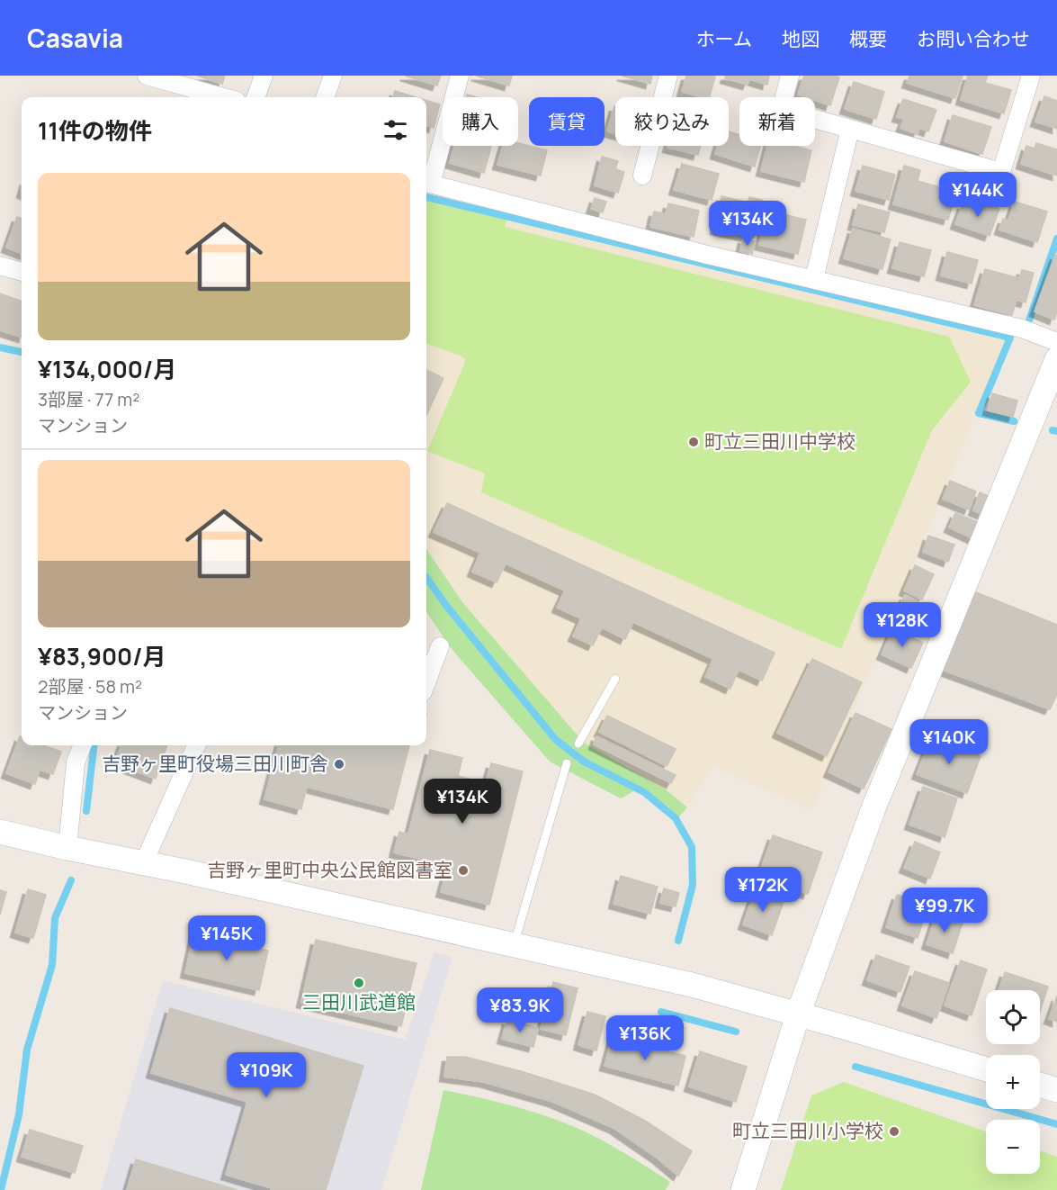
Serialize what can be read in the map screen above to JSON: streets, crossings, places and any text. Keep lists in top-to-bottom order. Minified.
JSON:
{"places":["町立三田川中学校","吉野ヶ里町役場三田川町舎","吉野ヶ里町中央公民館図書室","三田川武道館","町立三田川小学校"],"page":{"header":"Casavia","nav":["ホーム","地図","概要","お問い合わせ"],"chip":["購入","賃貸","絞り込み","新着"],"heading":"11件の物件","list":[{"name":"¥134,000/月","note":"3部屋 · 77 m² · マンション"},{"name":"¥83,900/月","note":"2部屋 · 58 m² · マンション"}],"price":["¥144K","¥134K","¥128K","¥140K","¥134K","¥172K","¥99.7K","¥145K","¥83.9K","¥136K","¥109K"],"map_buttons":["+","−"]}}
